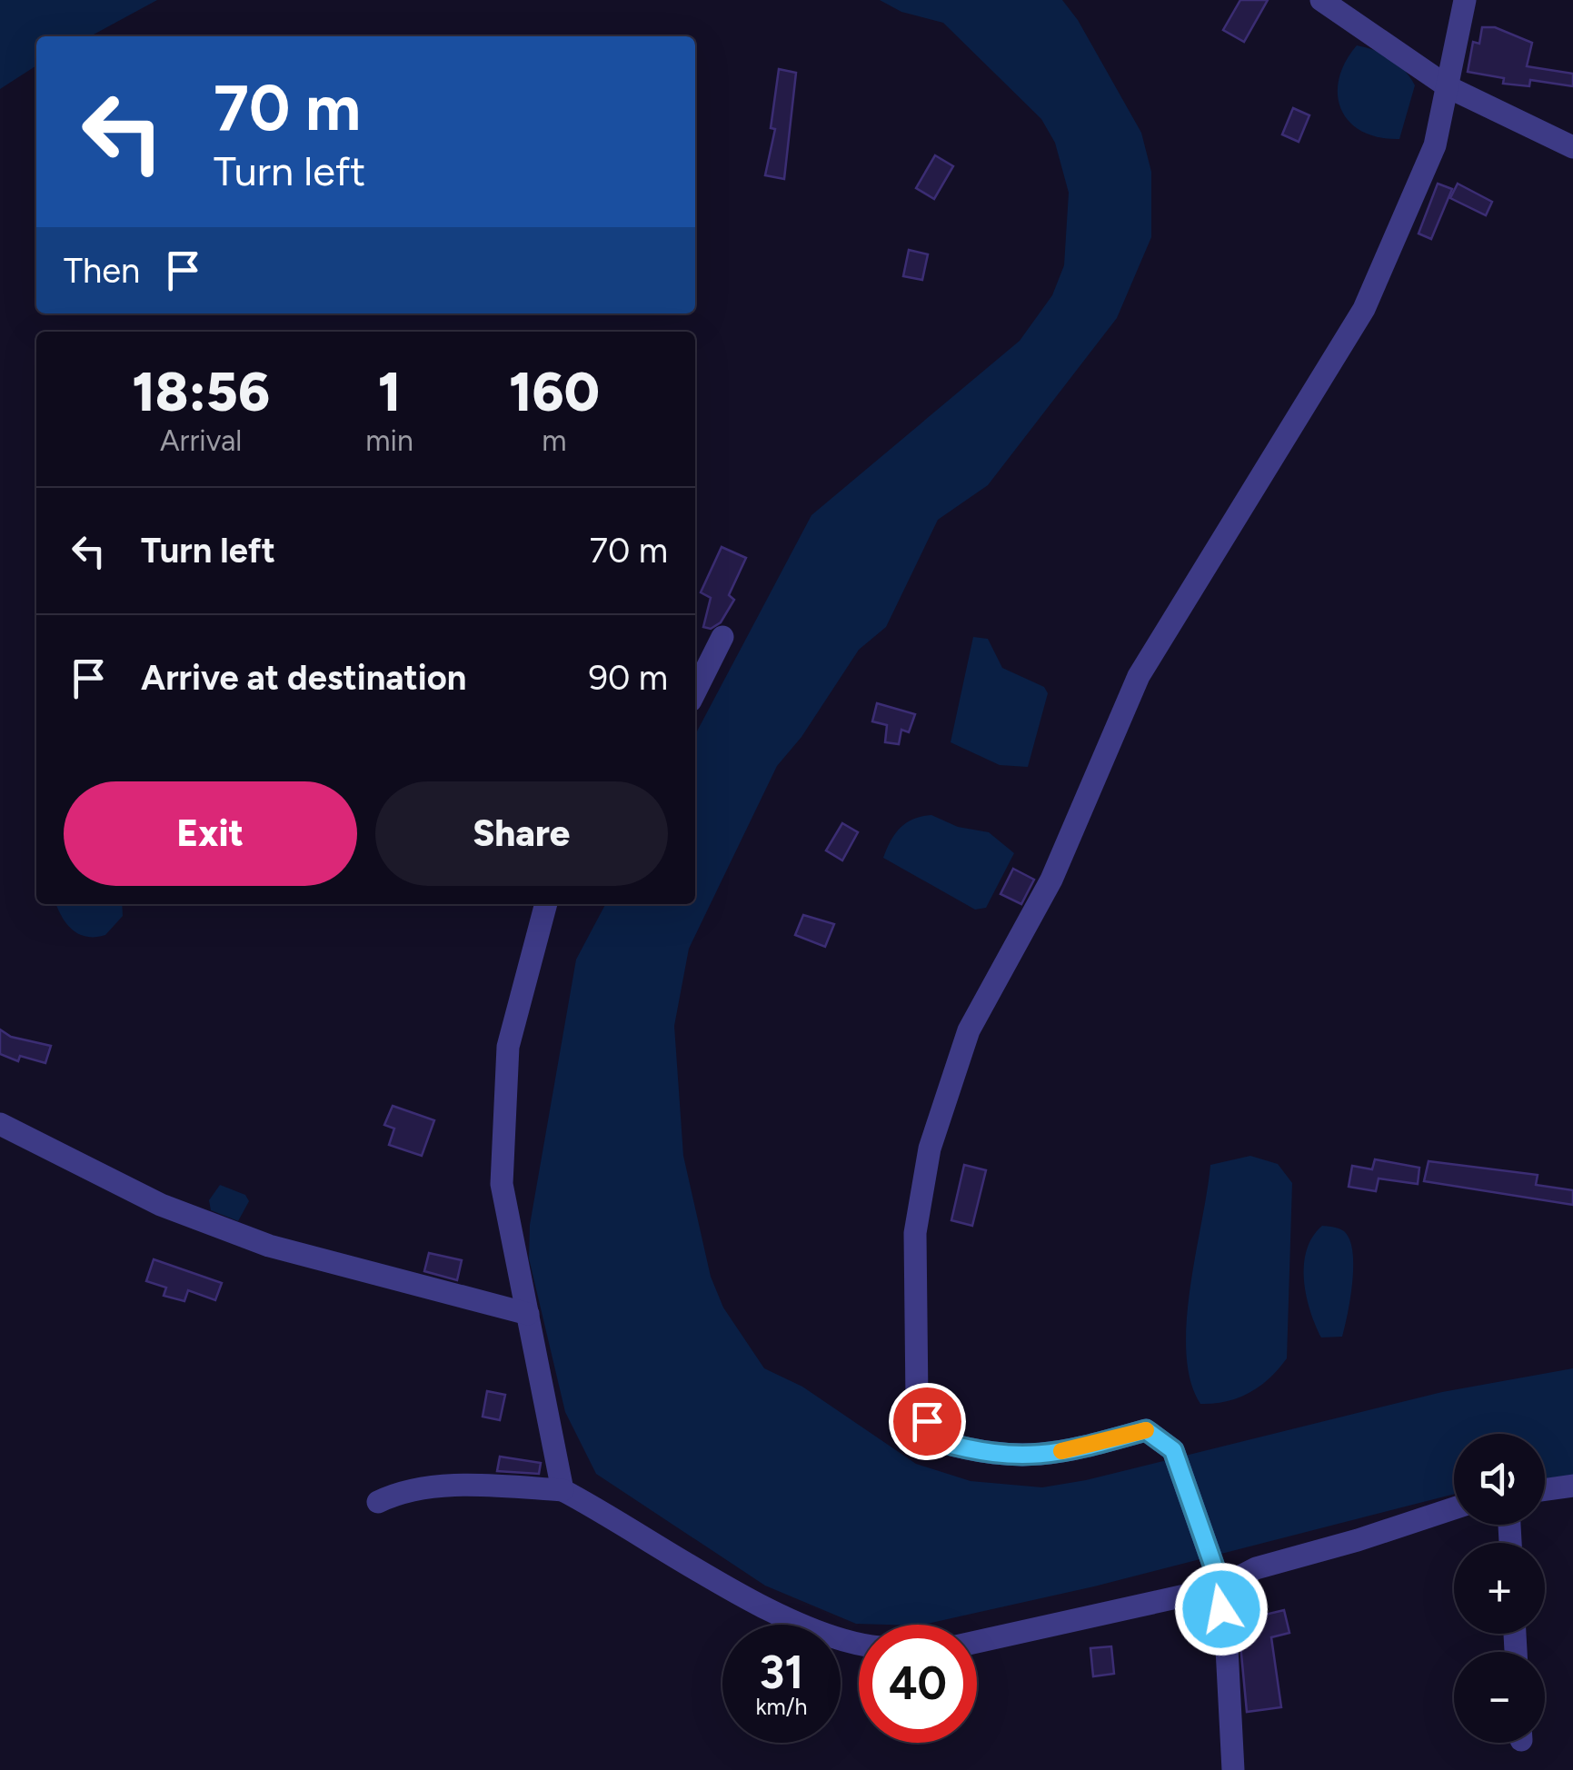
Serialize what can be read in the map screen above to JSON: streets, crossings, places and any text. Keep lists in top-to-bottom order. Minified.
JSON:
{"page":{"turn":["70 m","Turn left"],"then":"Then","eta":["18:56","Arrival","1","min","160","m"],"list":[{"name":"Turn left","value":"70 m"},{"name":"Arrive at destination","value":"90 m"}],"buttons":["Exit","Share"],"map_buttons":["+","−"],"speed":"31 km/h","limit":"40"}}
